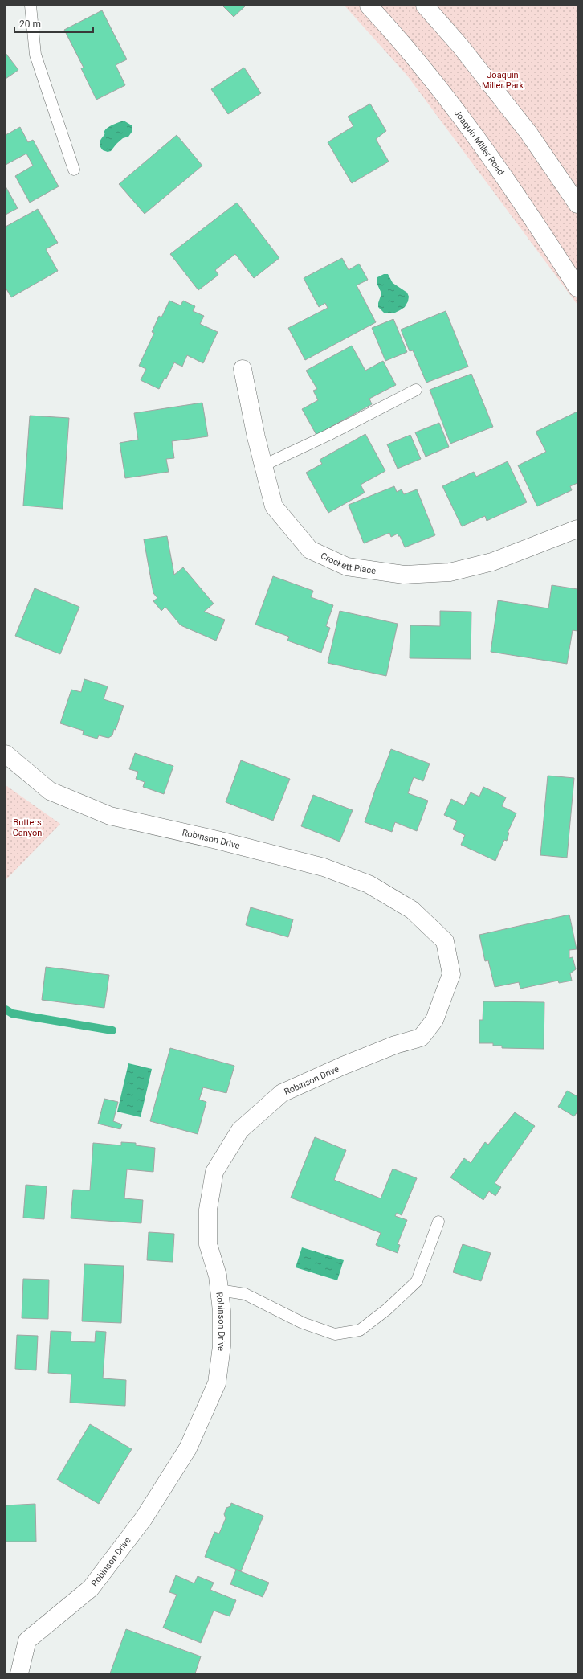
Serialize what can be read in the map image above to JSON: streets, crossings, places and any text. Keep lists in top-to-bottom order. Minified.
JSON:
{"streets":{"street":["Joaquin Miller Road","Crockett Place","Robinson Drive"]},"parks":["Joaquin Miller Park","Butters Canyon"],"scale_bar":"20 m"}
